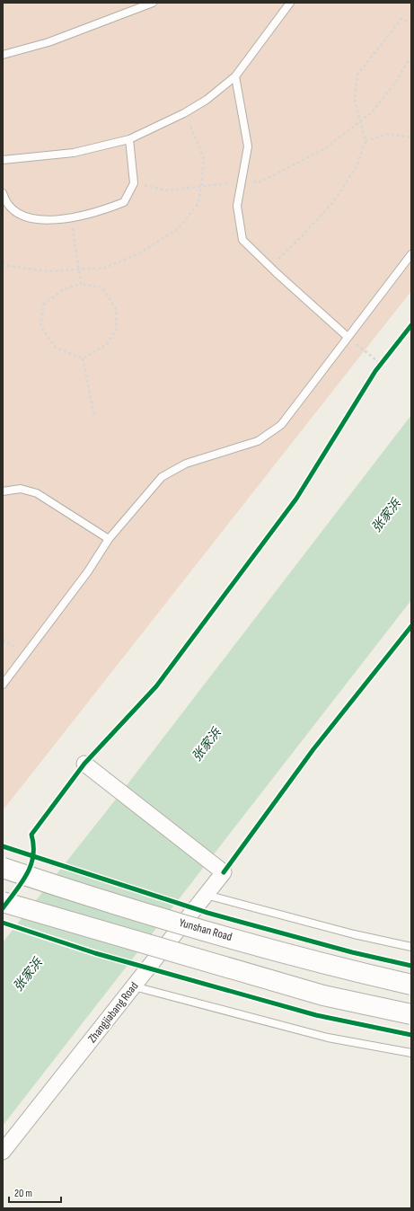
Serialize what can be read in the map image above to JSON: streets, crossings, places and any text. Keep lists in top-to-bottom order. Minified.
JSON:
{"streets":{"main road":["Yunshan Road"],"street":["Zhangjiabang Road"]},"water":["张家浜"],"scale_bar":"20 m"}
